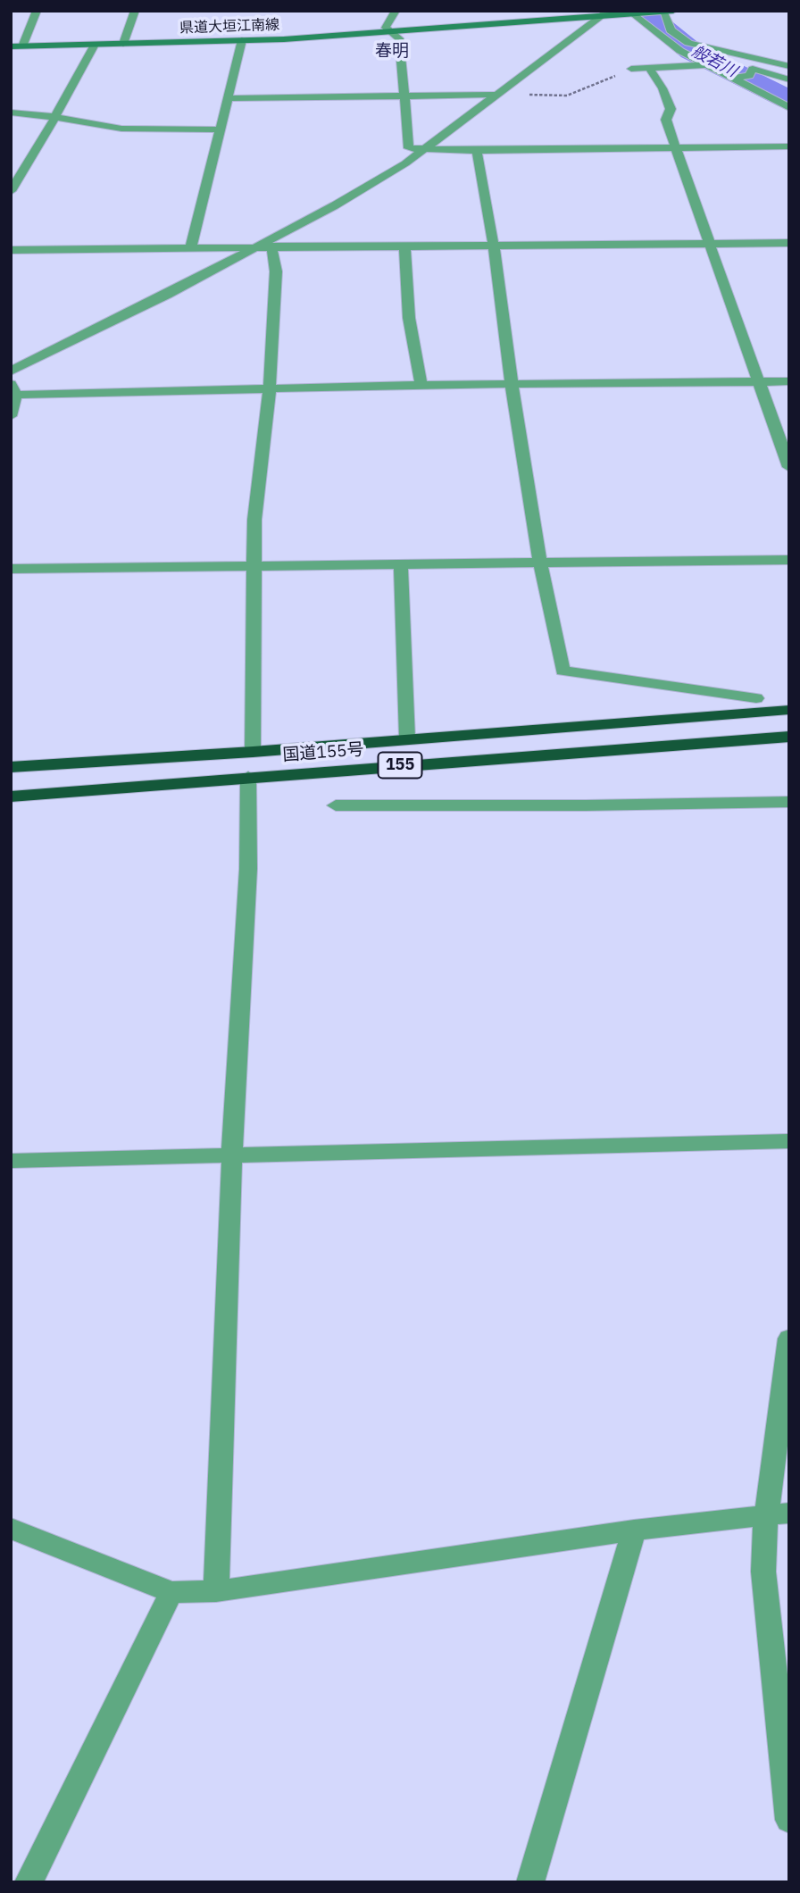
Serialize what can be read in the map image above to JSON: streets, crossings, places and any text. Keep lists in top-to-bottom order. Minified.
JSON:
{"streets":{"highway":["国道155号","155"],"main road":["県道大垣江南線"]},"districts":["春明"],"water":["般若川"]}
